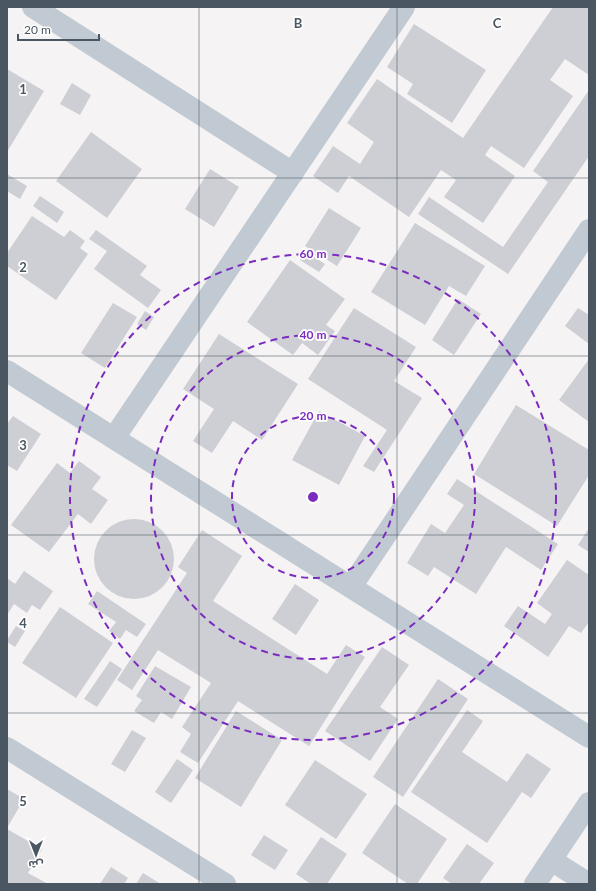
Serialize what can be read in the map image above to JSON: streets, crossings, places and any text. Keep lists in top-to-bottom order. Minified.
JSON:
{"scale_bar":"20 m","north":"bottom","grid":{"columns":["B","C"],"rows":["1","2","3","4","5"]},"rings":["60 m","40 m","20 m"]}
